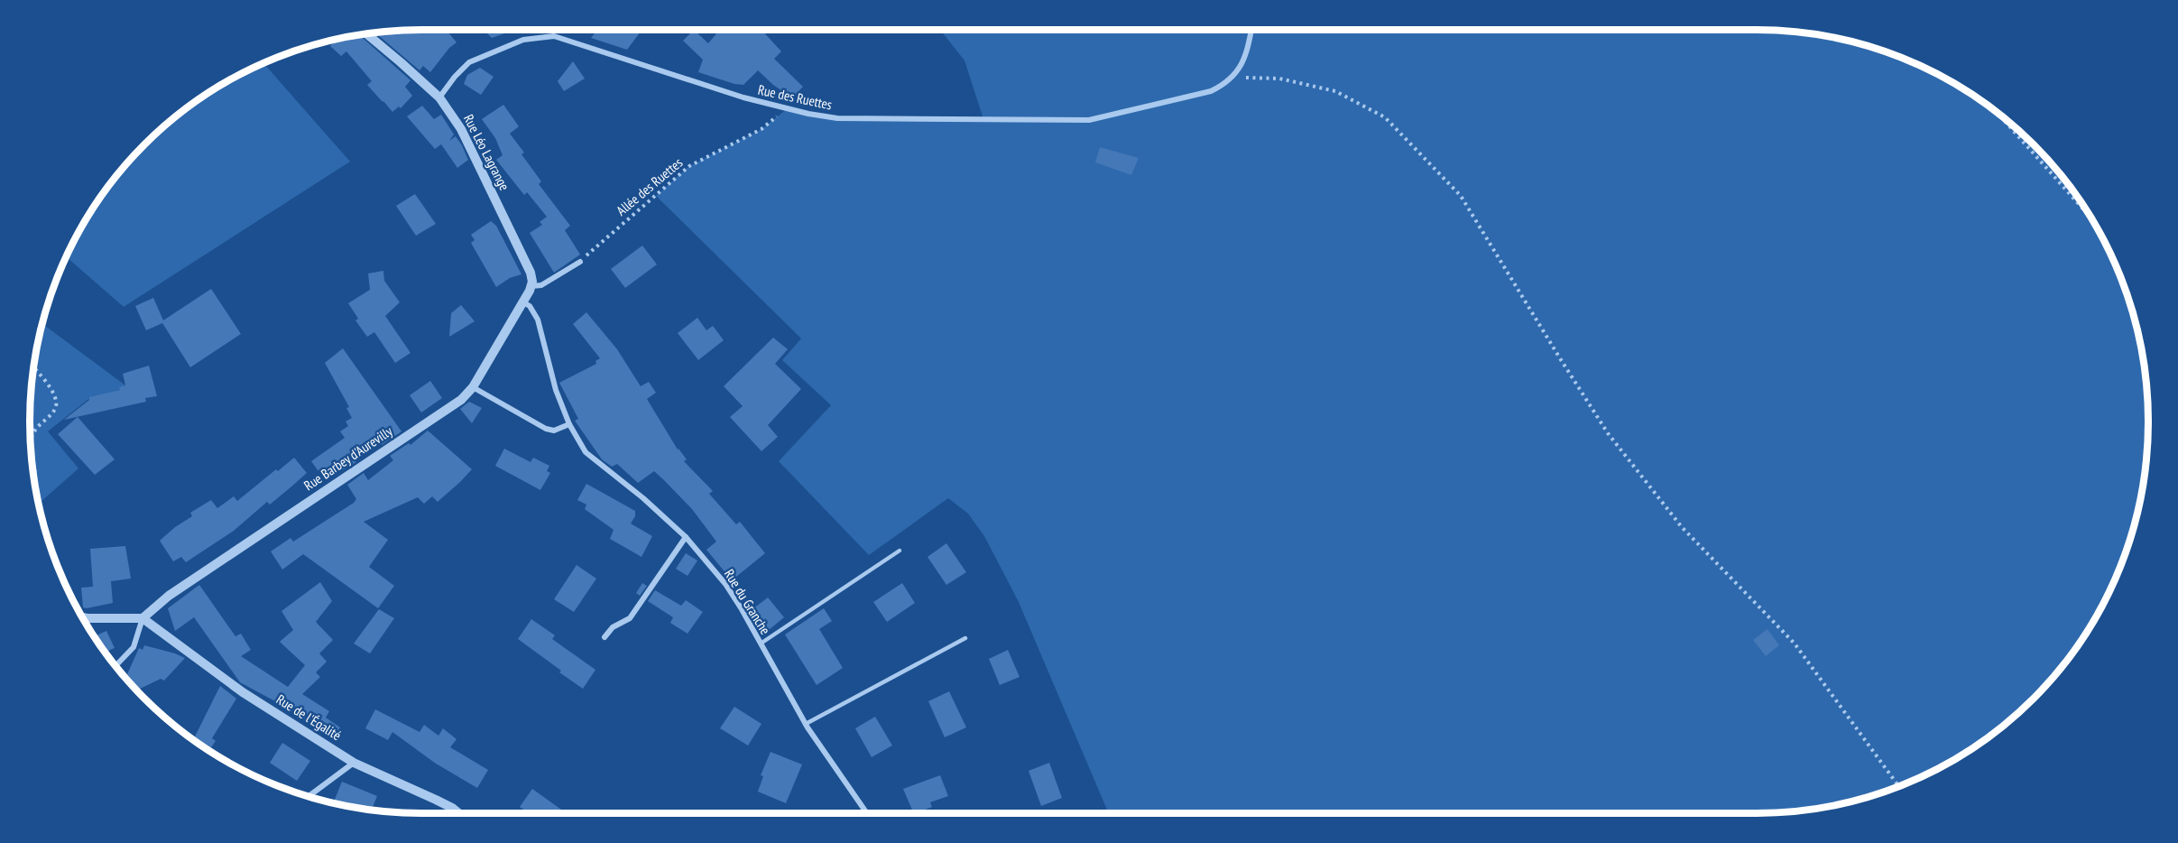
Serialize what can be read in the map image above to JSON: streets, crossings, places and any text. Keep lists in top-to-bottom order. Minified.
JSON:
{"streets":{"street":["Rue des Ruettes","Rue Léo Lagrange","Rue Barbey d'Aurevilly","Rue du Granche","Rue de l'Égalité"],"path":["Allée des Ruettes"]},"crossings":[["Rue des Ruettes","Rue Léo Lagrange"],["Rue des Ruettes","Allée des Ruettes"],["Rue Léo Lagrange","Rue Barbey d'Aurevilly"],["Rue Barbey d'Aurevilly","Rue du Granche"],["Rue Barbey d'Aurevilly","Rue de l'Égalité"]]}
